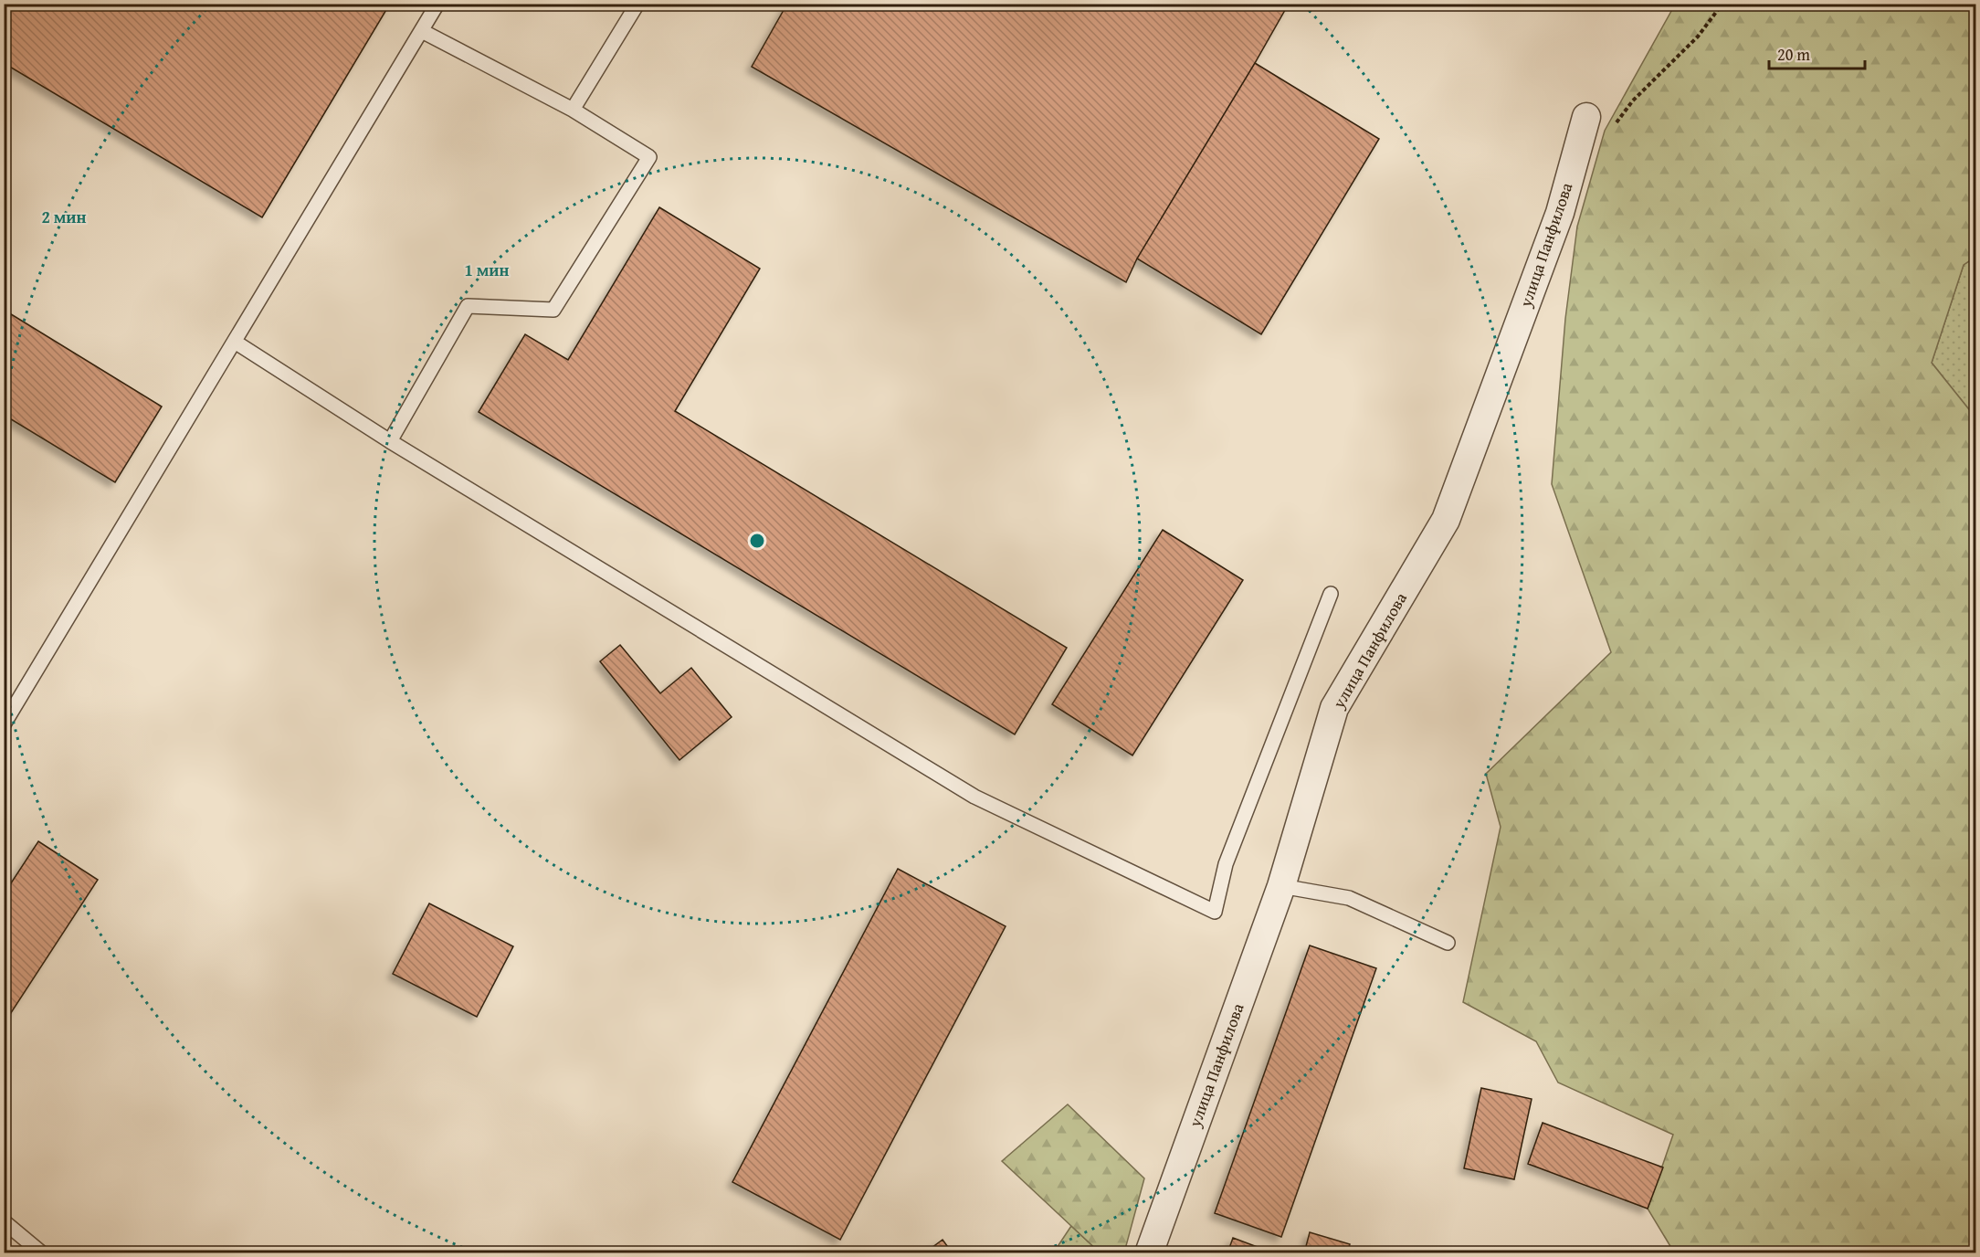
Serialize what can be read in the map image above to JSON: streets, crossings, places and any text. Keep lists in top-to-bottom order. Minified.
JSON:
{"streets":{"street":["улица Панфилова"]},"scale_bar":"20 m","rings":["2 мин","1 мин"]}
